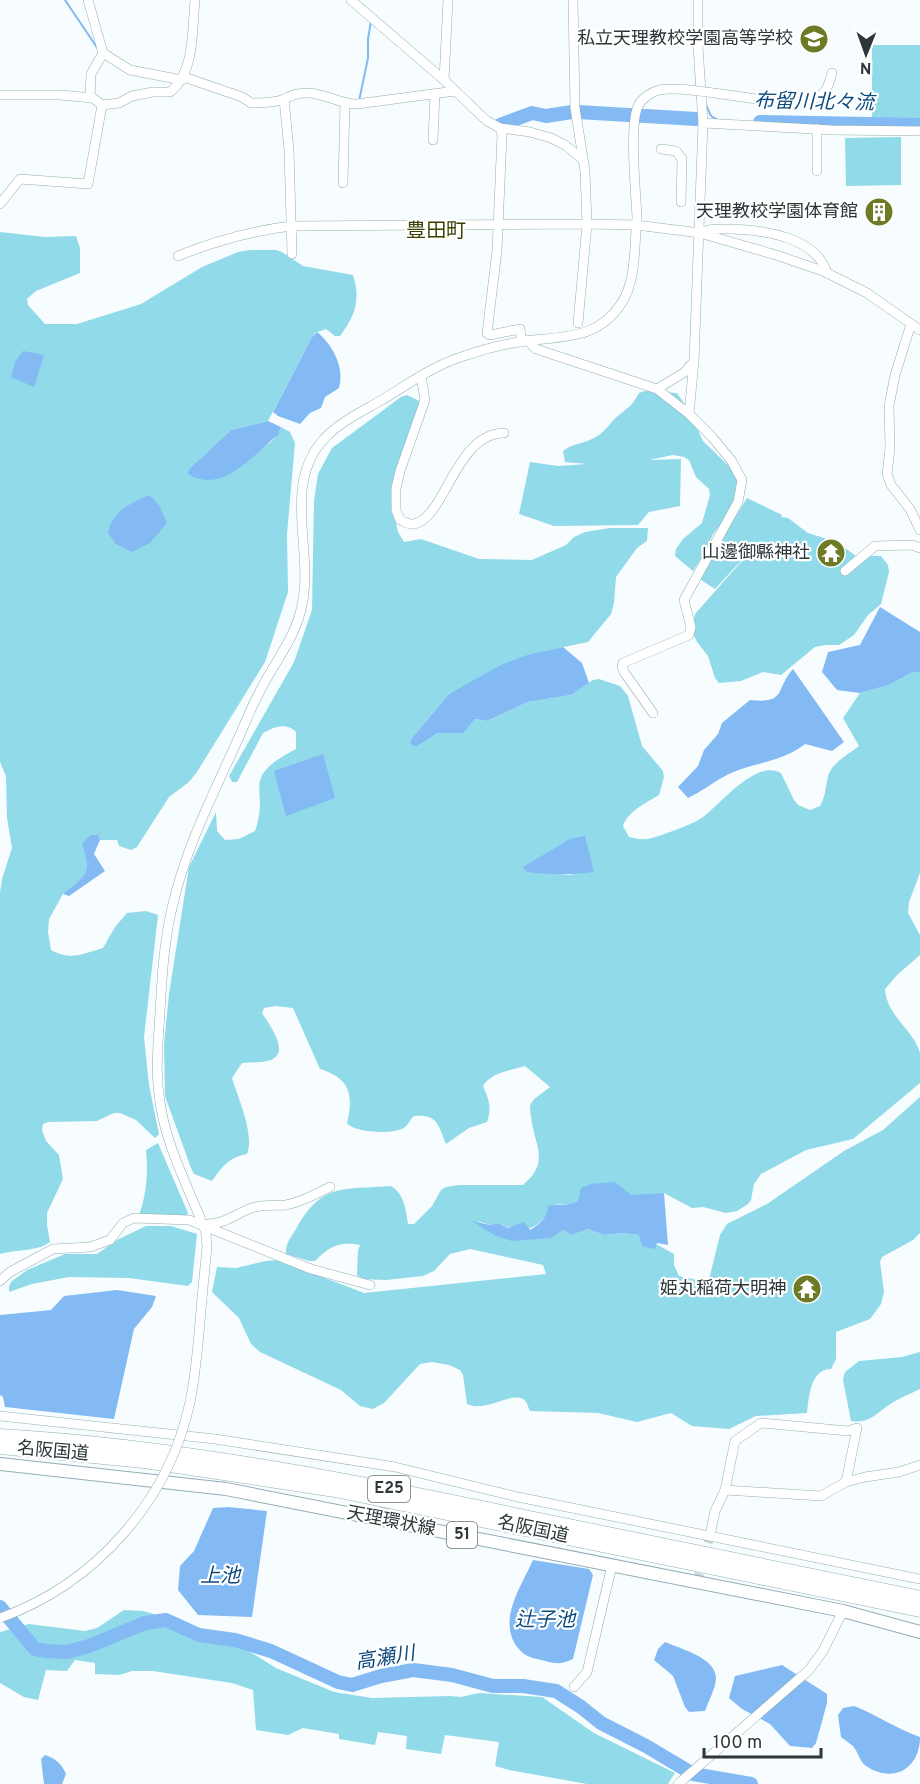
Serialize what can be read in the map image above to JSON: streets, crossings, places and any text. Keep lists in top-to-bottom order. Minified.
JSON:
{"streets":{"highway":["名阪国道","E25"],"main road":["天理環状線","51"]},"crossings":[["名阪国道","E25"]],"districts":["豊田町"],"water":["布留川北々流","上池","辻子池","高瀬川"],"places":{"school or university":["私立天理教校学園高等学校"],"building":["天理教校学園体育館"],"temple":["山邊御縣神社","姫丸稲荷大明神"]},"scale_bar":"100 m","north":"bottom"}
